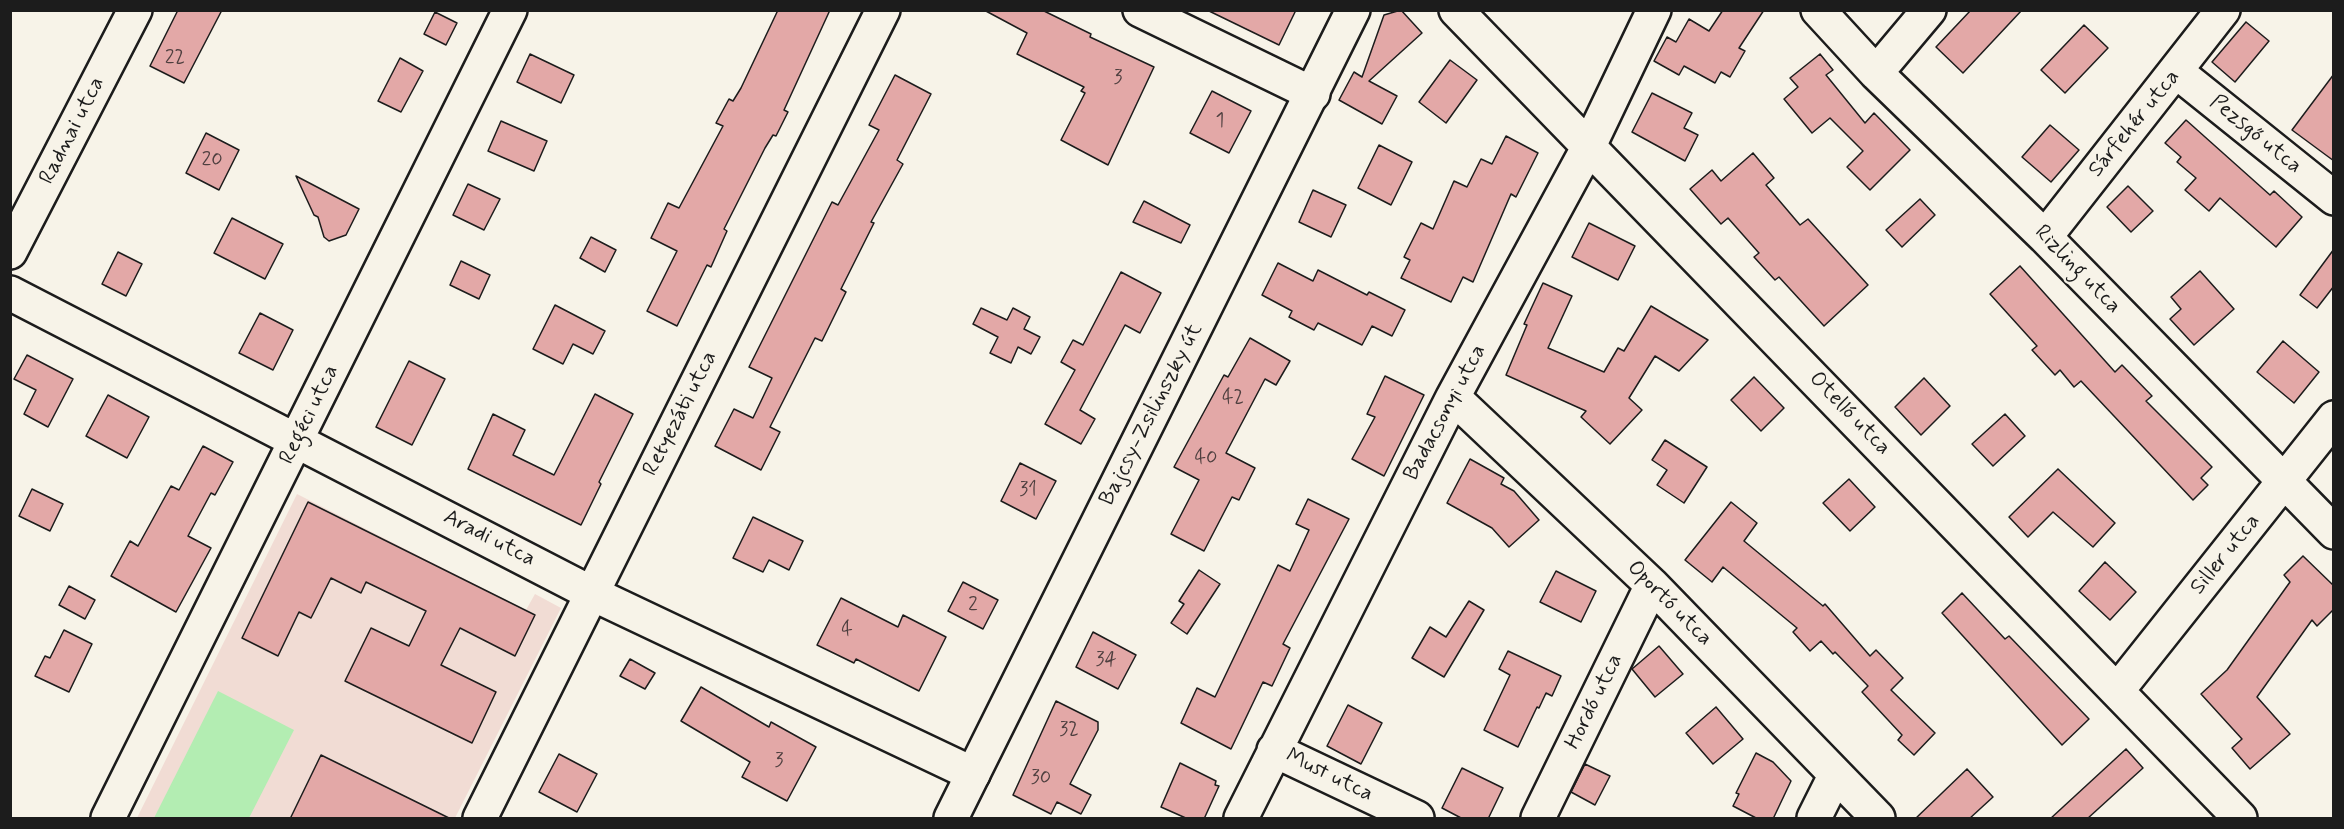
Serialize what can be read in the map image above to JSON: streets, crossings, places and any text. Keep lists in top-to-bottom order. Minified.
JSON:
{"streets":{"street":["Sárfehér utca","Radnai utca","Pezsgő utca","Rizling utca","Badacsonyi utca","Retyezáti utca","Otelló utca","Regéci utca","Bajcsy-Zsilinszky út","Aradi utca","Siller utca","Oportó utca","Hordó utca","Must utca"]},"crossings":[["Sárfehér utca","Pezsgő utca"],["Sárfehér utca","Rizling utca"],["Rizling utca","Siller utca"],["Badacsonyi utca","Otelló utca"],["Badacsonyi utca","Oportó utca"],["Badacsonyi utca","Must utca"],["Retyezáti utca","Aradi utca"],["Otelló utca","Siller utca"],["Regéci utca","Aradi utca"],["Bajcsy-Zsilinszky út","Aradi utca"],["Oportó utca","Hordó utca"]],"house_numbers":["22","3","1","20","42","40","31","2","4","34","32","3","30"]}
